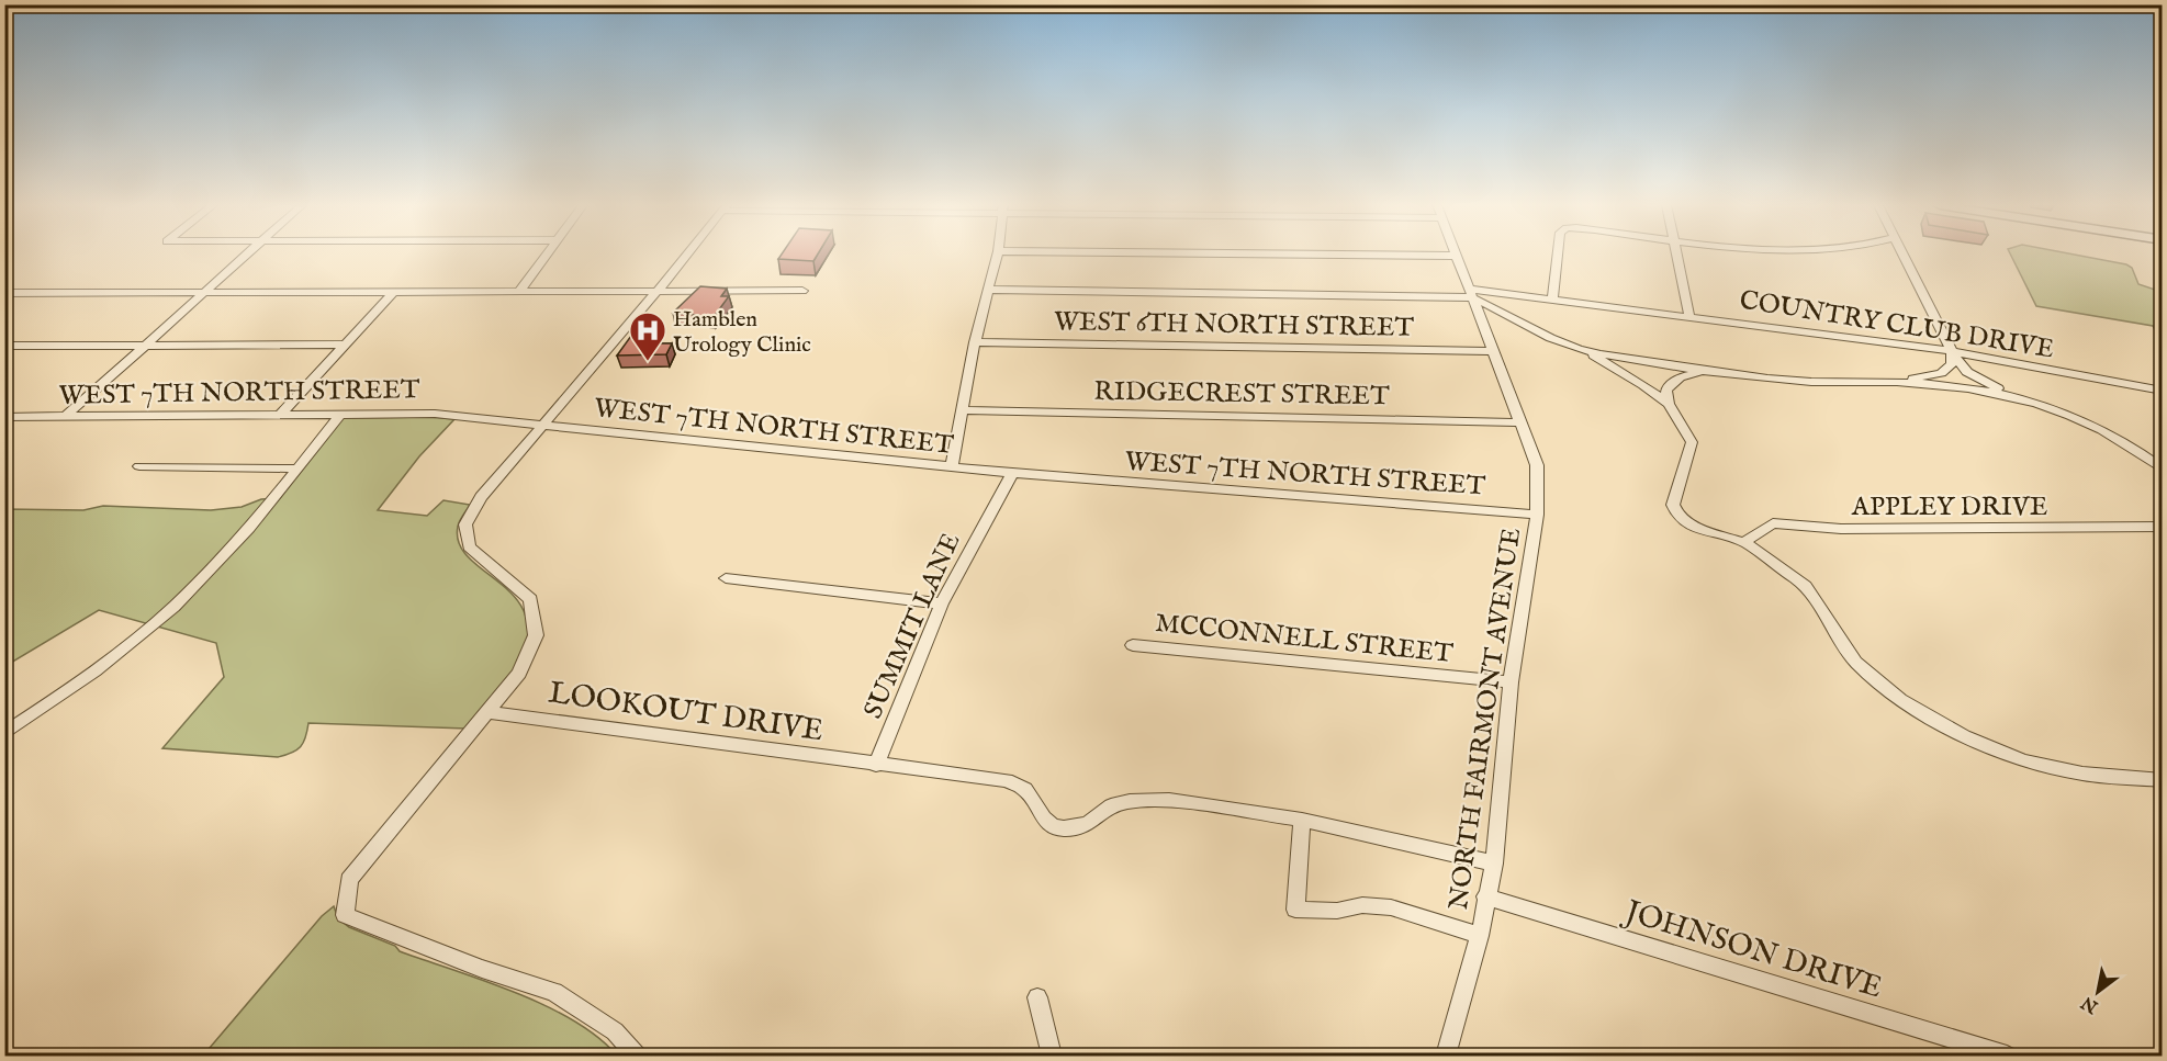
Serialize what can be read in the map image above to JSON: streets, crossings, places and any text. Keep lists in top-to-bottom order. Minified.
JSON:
{"streets":{"street":["WEST 6TH NORTH STREET","COUNTRY CLUB DRIVE","WEST 7TH NORTH STREET","RIDGECREST STREET","APPLEY DRIVE","SUMMIT LANE","MCCONNELL STREET","LOOKOUT DRIVE","NORTH FAIRMONT AVENUE","JOHNSON DRIVE"]},"crossings":[["WEST 6TH NORTH STREET","NORTH FAIRMONT AVENUE"],["COUNTRY CLUB DRIVE","NORTH FAIRMONT AVENUE"],["WEST 7TH NORTH STREET","SUMMIT LANE"],["WEST 7TH NORTH STREET","NORTH FAIRMONT AVENUE"],["RIDGECREST STREET","NORTH FAIRMONT AVENUE"],["SUMMIT LANE","LOOKOUT DRIVE"],["MCCONNELL STREET","NORTH FAIRMONT AVENUE"],["LOOKOUT DRIVE","NORTH FAIRMONT AVENUE"],["NORTH FAIRMONT AVENUE","JOHNSON DRIVE"]],"places":{"hospital":["Hamblen Urology Clinic"]},"north":"bottom left"}
